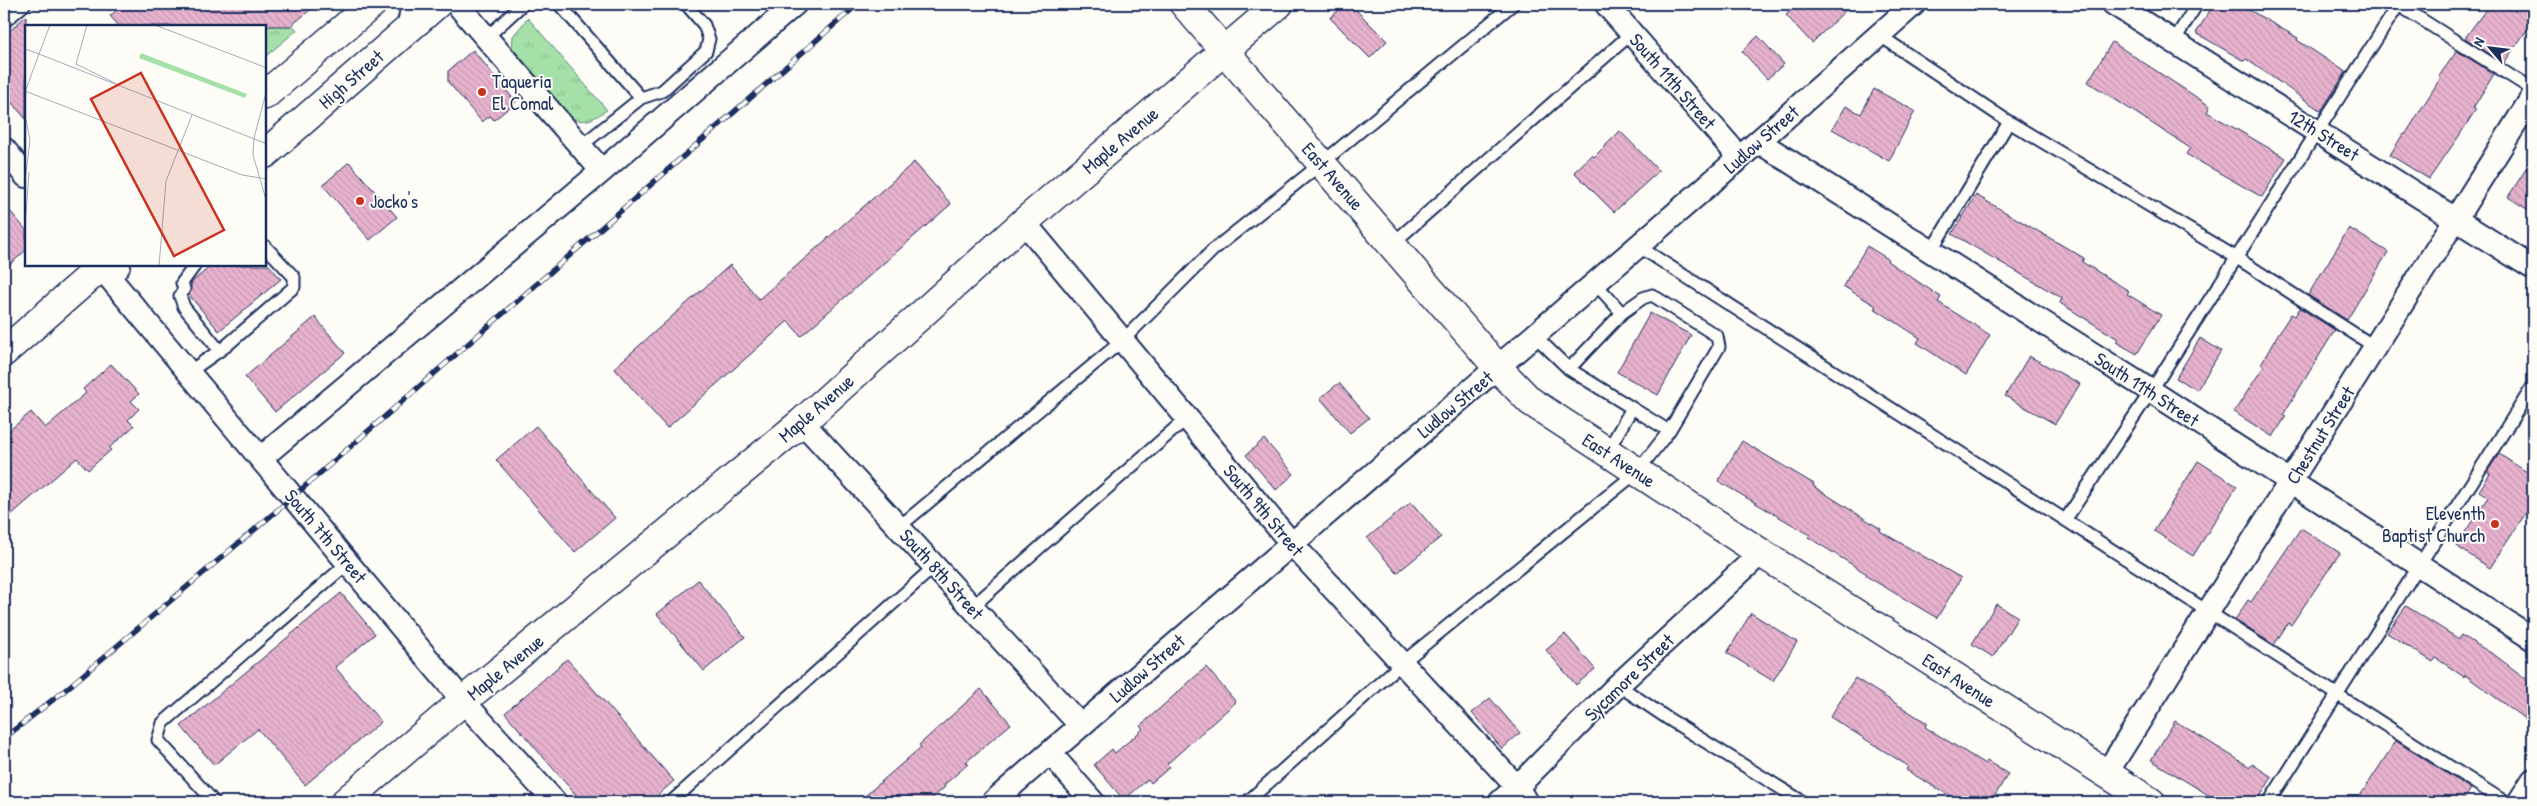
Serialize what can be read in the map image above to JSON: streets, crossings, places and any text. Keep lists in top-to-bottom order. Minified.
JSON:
{"streets":{"main road":["High Street","Maple Avenue","East Avenue"],"street":["South 11th Street","12th Street","Ludlow Street","Chestnut Street","South 9th Street","South 7th Street","South 8th Street","Sycamore Street"]},"crossings":[["South 11th Street","Ludlow Street"],["South 11th Street","Chestnut Street"],["12th Street","Chestnut Street"],["Ludlow Street","East Avenue"],["Ludlow Street","South 9th Street"],["Ludlow Street","South 8th Street"],["Maple Avenue","East Avenue"],["Maple Avenue","South 9th Street"],["Maple Avenue","South 7th Street"],["Maple Avenue","South 8th Street"],["East Avenue","Chestnut Street"],["East Avenue","Sycamore Street"],["South 9th Street","Sycamore Street"]],"places":["Taqueria El Comal","Jocko's","Eleventh Baptist Church"],"north":"top left"}
